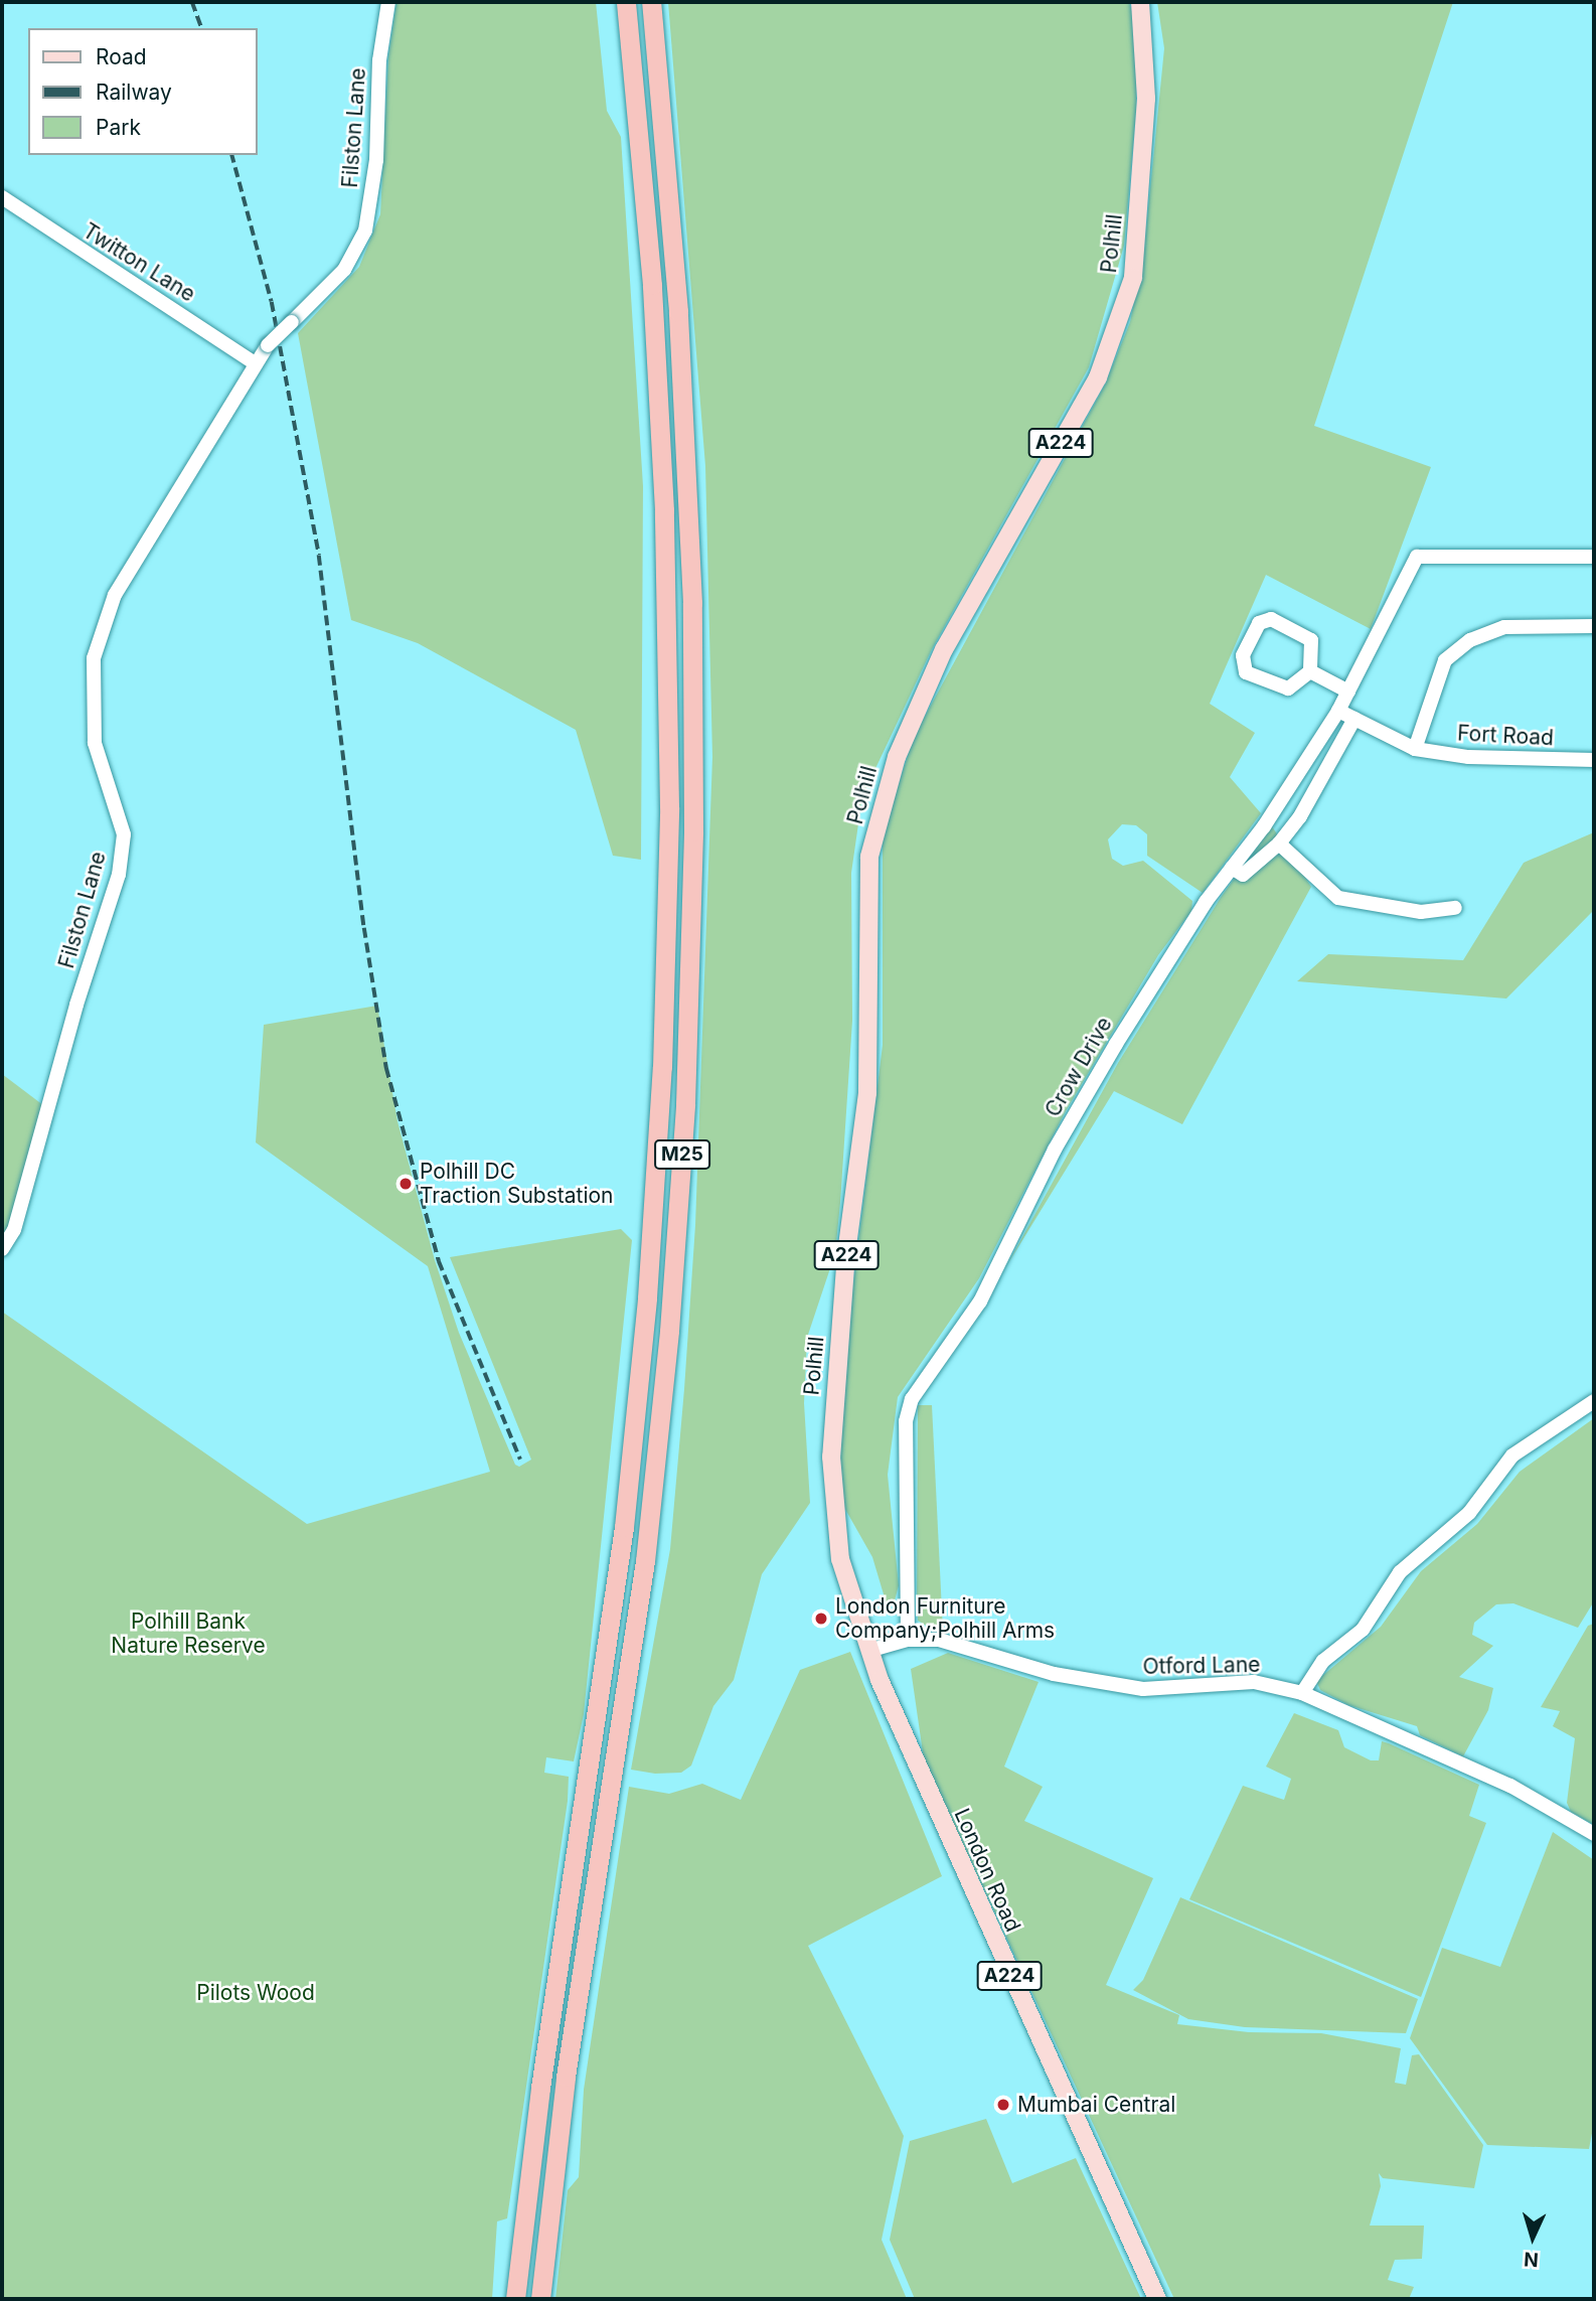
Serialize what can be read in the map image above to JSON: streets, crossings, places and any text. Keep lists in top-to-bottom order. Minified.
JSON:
{"streets":{"highway":["M25"],"main road":["Polhill","A224","London Road"],"street":["Filston Lane","Twitton Lane","Fort Road","Crow Drive","Otford Lane"]},"crossings":[["Filston Lane","Twitton Lane"],["Polhill","Otford Lane"],["Polhill","London Road"],["Fort Road","Crow Drive"],["Crow Drive","Otford Lane"],["Otford Lane","London Road"]],"parks":["Polhill Bank Nature Reserve","Pilots Wood"],"places":["Polhill DC Traction Substation","London Furniture Company;Polhill Arms","Mumbai Central"],"legend":["Road","Railway","Park"],"north":"bottom"}
